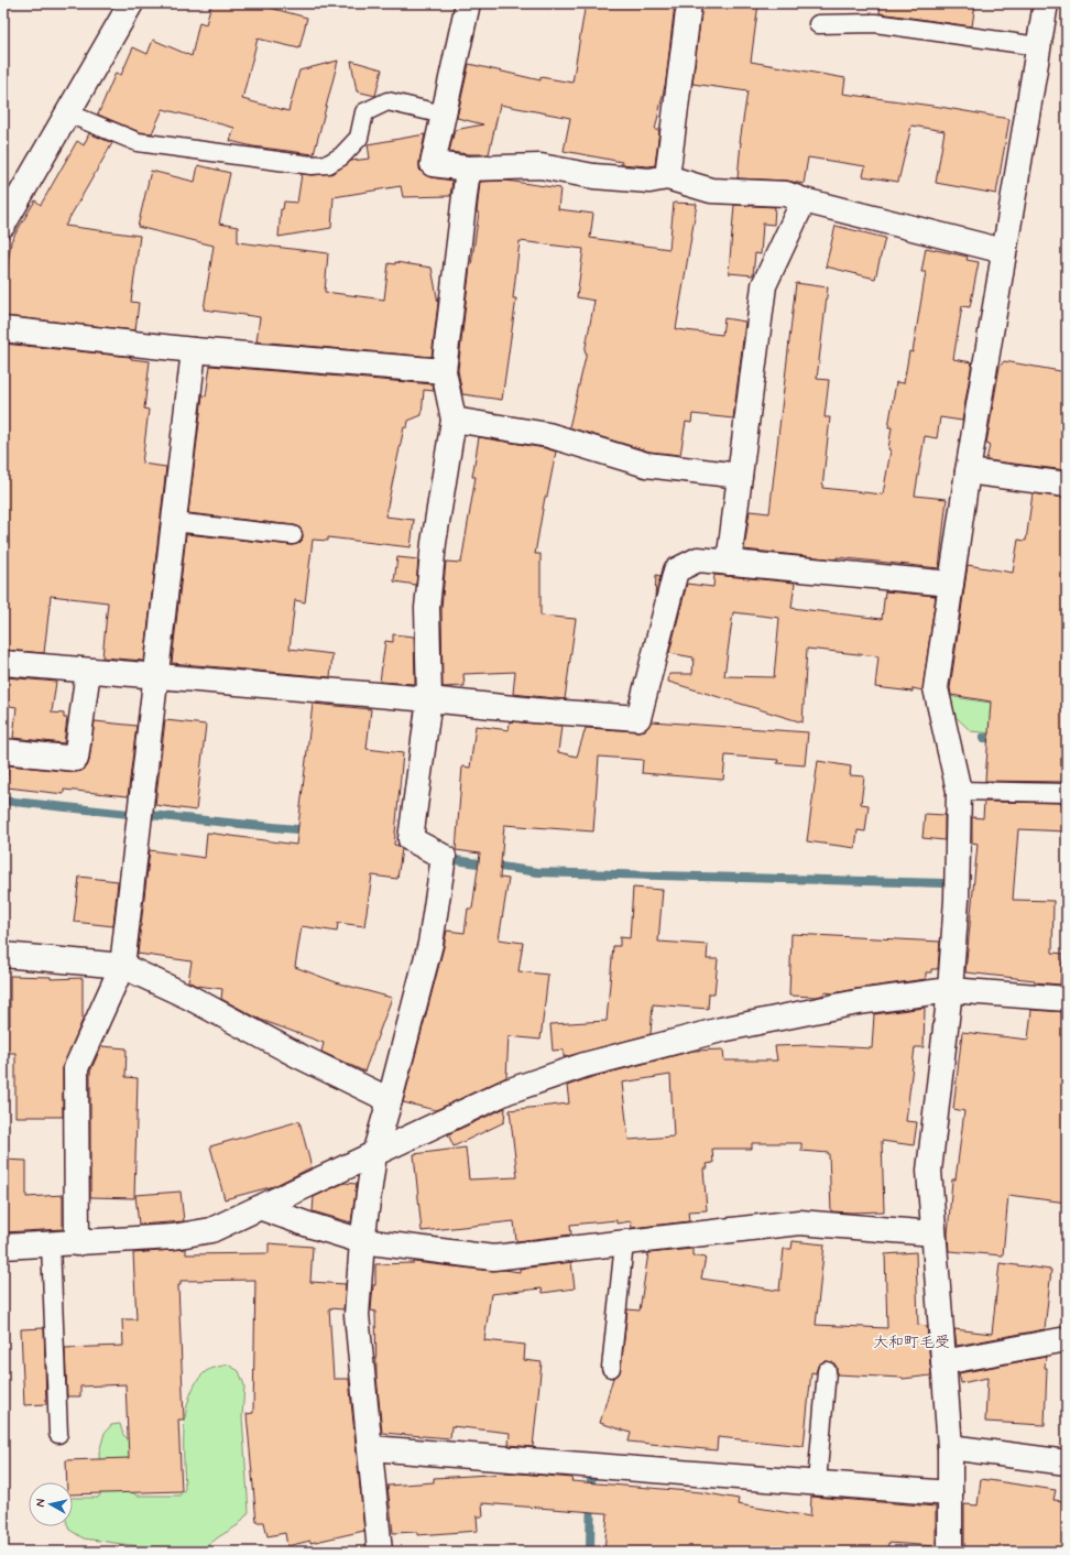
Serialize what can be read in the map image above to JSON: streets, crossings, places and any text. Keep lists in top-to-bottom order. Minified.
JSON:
{"districts":["大和町毛受"],"north":"left"}
